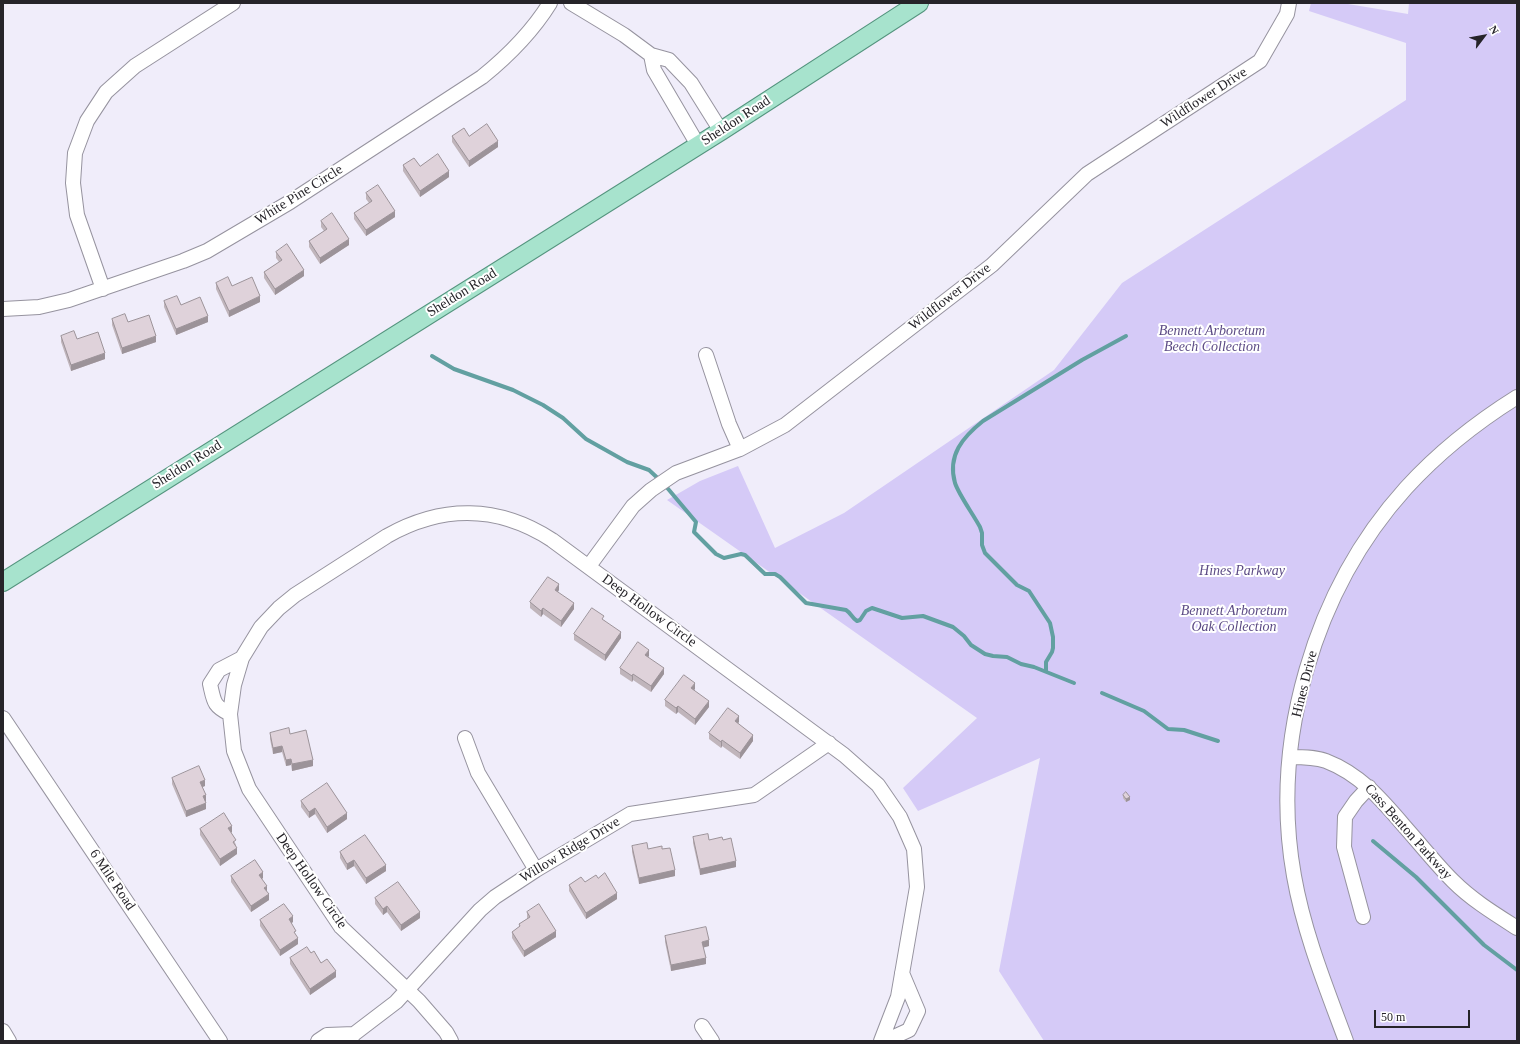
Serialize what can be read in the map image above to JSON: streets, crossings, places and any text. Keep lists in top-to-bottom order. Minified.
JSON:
{"streets":{"main road":["Sheldon Road"],"street":["Wildflower Drive","White Pine Circle","Deep Hollow Circle","Hines Drive","Cass Benton Parkway","Willow Ridge Drive","6 Mile Road"]},"crossings":[["Wildflower Drive","Deep Hollow Circle"],["Deep Hollow Circle","Willow Ridge Drive"],["Hines Drive","Cass Benton Parkway"]],"parks":["Bennett Arboretum Beech Collection","Hines Parkway","Bennett Arboretum Oak Collection"],"scale_bar":"50 m","north":"top right"}
